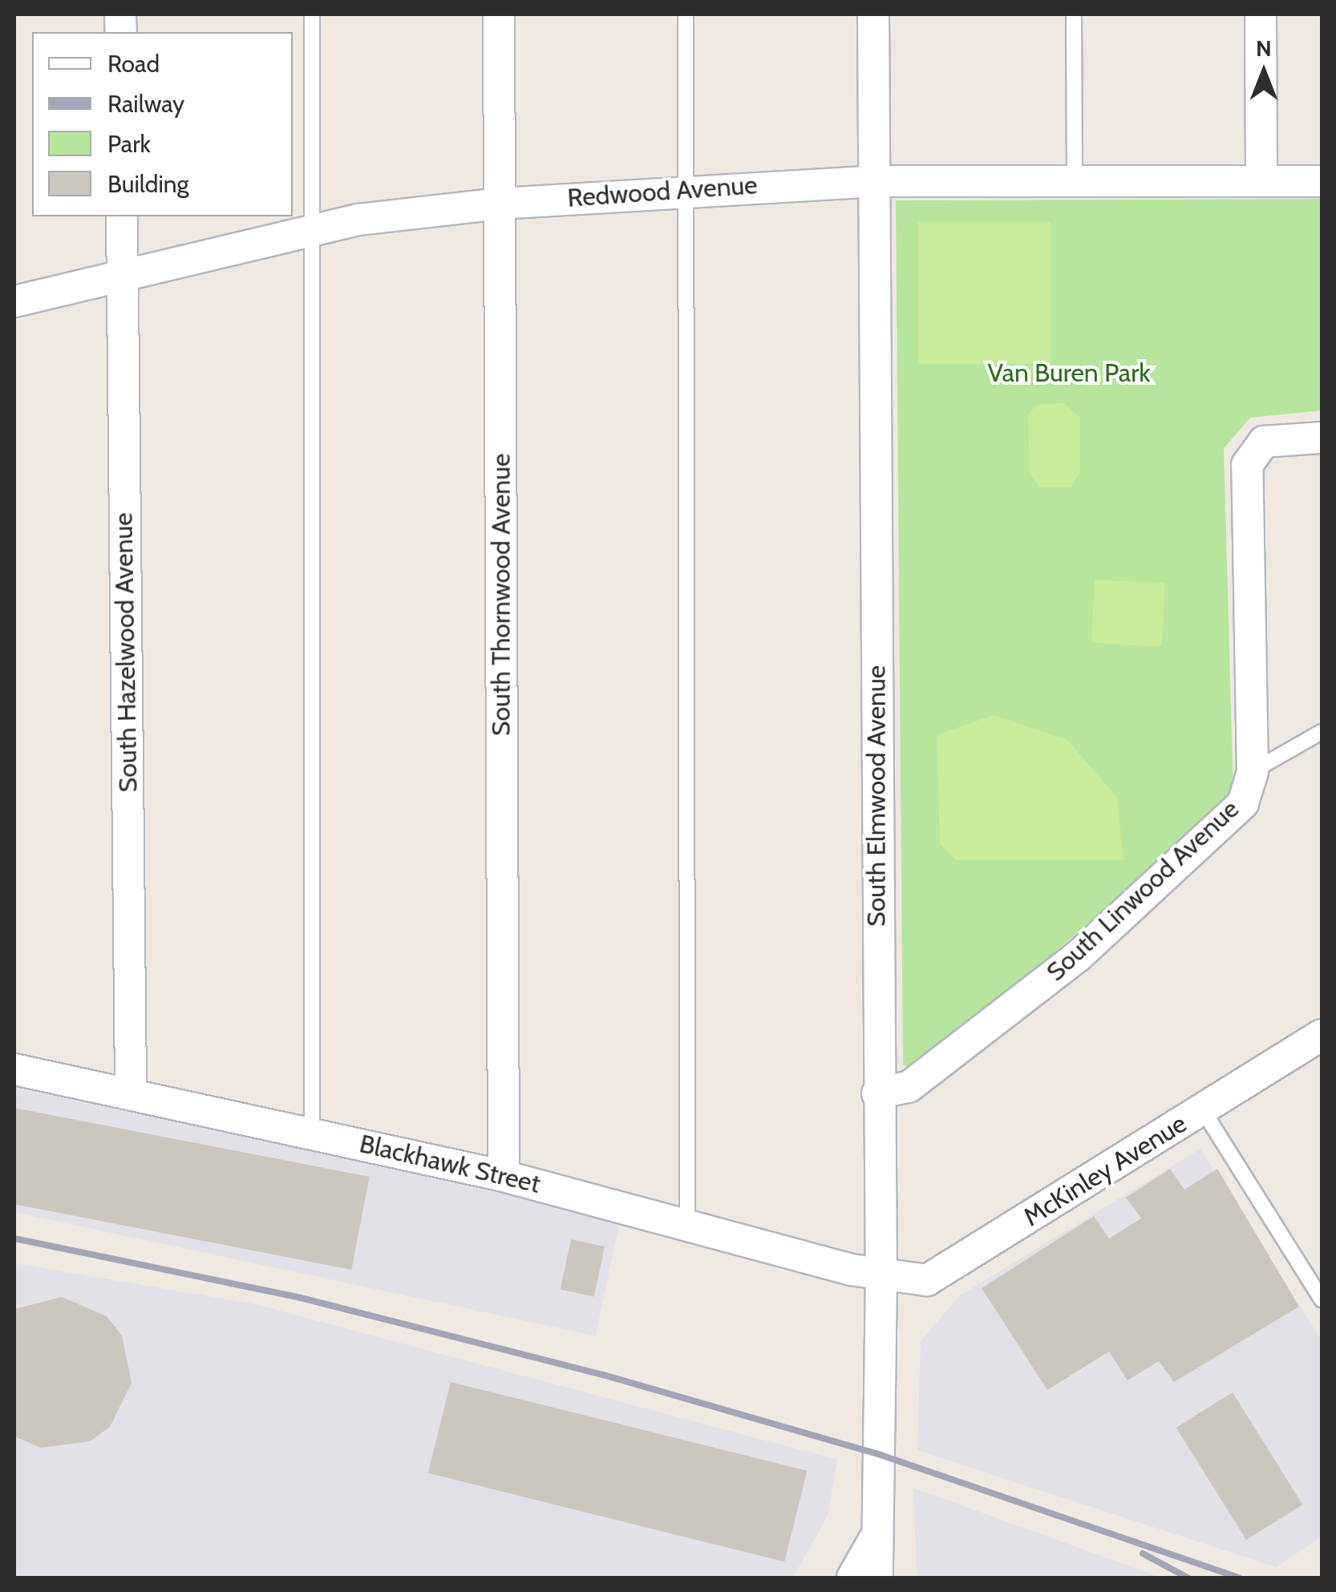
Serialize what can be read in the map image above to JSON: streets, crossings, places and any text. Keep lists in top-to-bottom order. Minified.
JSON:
{"streets":{"street":["Redwood Avenue","South Thornwood Avenue","South Hazelwood Avenue","South Elmwood Avenue","South Linwood Avenue","Blackhawk Street","McKinley Avenue"]},"crossings":[["Redwood Avenue","South Thornwood Avenue"],["Redwood Avenue","South Hazelwood Avenue"],["Redwood Avenue","South Elmwood Avenue"],["South Thornwood Avenue","Blackhawk Street"],["South Hazelwood Avenue","Blackhawk Street"],["South Elmwood Avenue","South Linwood Avenue"],["South Elmwood Avenue","Blackhawk Street"],["South Elmwood Avenue","McKinley Avenue"],["Blackhawk Street","McKinley Avenue"]],"parks":["Van Buren Park"],"legend":["Road","Railway","Park","Building"],"north":"top"}
